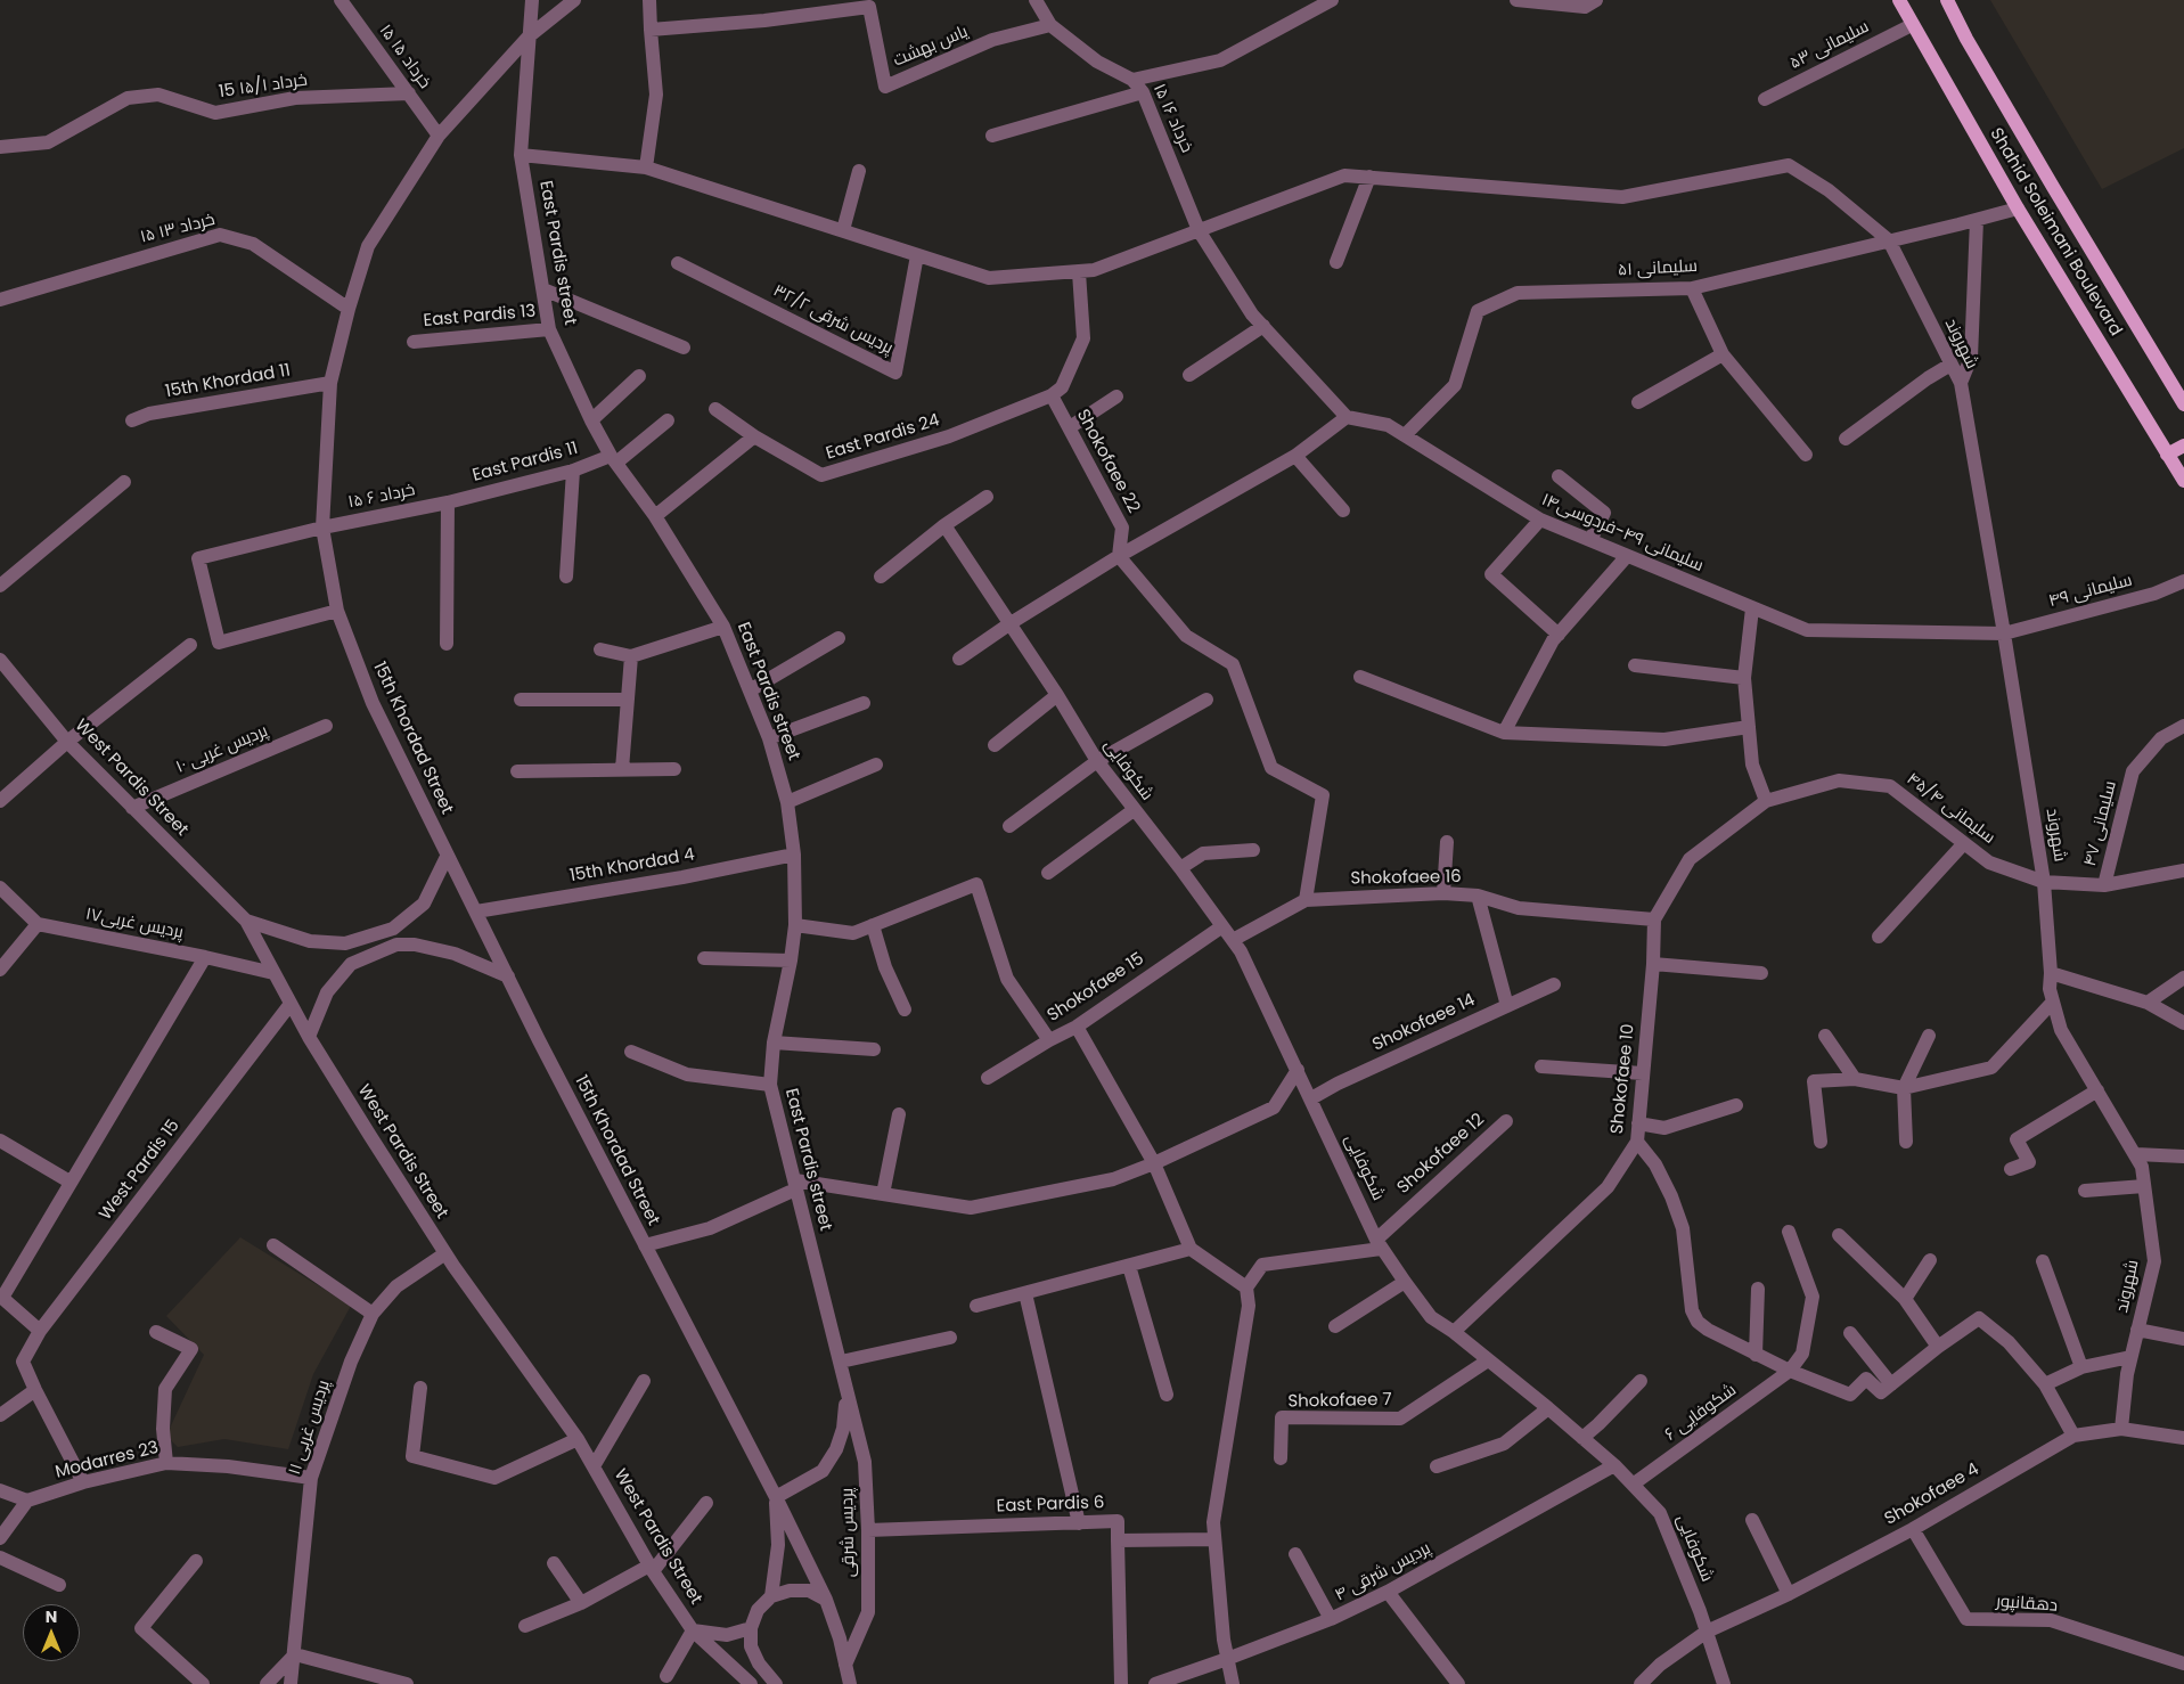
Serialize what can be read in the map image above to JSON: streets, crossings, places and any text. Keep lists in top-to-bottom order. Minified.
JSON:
{"streets":{"main road":["Shahid Soleimani Boulevard"],"street":["سلیمانی ۵۳","یاس بهشت","۱۵ خرداد ۱۵","15 خرداد ۱۵/۱","۱۵ خرداد ۱۶","۱۵ خرداد ۱۳","East Pardis street","سلیمانی ۵۱","East Pardis 13","پردیس شرقی ۳۲/۲","شهروند","15th Khordad 11","East Pardis 24","Shokofaee 22","East Pardis 11","۱۵ خرداد ۶","سلیمانی ۴۹-فردوسی۱۴","سلیمانی ۴۹","15th Khordad Street","پردیس غربی ۱۰","شکوفایی","West Pardis Street","سلیمانی ۴۵/۴","سلیمانی ۴۷","15th Khordad 4","Shokofaee 16","پردیس غربی۱۷","Shokofaee 15","Shokofaee 14","Shokofaee 10","Shokofaee 12","West Pardis 15","Shokofaee 7","شکوفایی ۶","پردیس غربی ۱۱","Modarres 23","Shokofaee 4","East Pardis 6","پردیس شرقی","پردیس شرقی ۴","دهقانپور"]},"crossings":[["سلیمانی ۵۳","Shahid Soleimani Boulevard"],["یاس بهشت","۱۵ خرداد ۱۶"],["۱۵ خرداد ۱۵","15 خرداد ۱۵/۱"],["۱۵ خرداد ۱۵","15th Khordad Street"],["۱۵ خرداد ۱۳","15th Khordad Street"],["Shahid Soleimani Boulevard","سلیمانی ۵۱"],["East Pardis street","East Pardis 13"],["East Pardis street","East Pardis 11"],["East Pardis street","15th Khordad Street"],["East Pardis street","15th Khordad 4"],["East Pardis street","پردیس شرقی"],["سلیمانی ۵۱","شهروند"],["سلیمانی ۵۱","سلیمانی ۴۹-فردوسی۱۴"],["شهروند","سلیمانی ۴۹-فردوسی۱۴"],["شهروند","سلیمانی ۴۹"],["شهروند","سلیمانی ۴۵/۴"],["شهروند","Shokofaee 4"],["15th Khordad 11","15th Khordad Street"],["East Pardis 24","Shokofaee 22"],["East Pardis 11","۱۵ خرداد ۶"],["۱۵ خرداد ۶","15th Khordad Street"],["سلیمانی ۴۹-فردوسی۱۴","سلیمانی ۴۹"],["15th Khordad Street","15th Khordad 4"],["15th Khordad Street","پردیس شرقی"],["پردیس غربی ۱۰","West Pardis Street"],["شکوفایی","Shokofaee 16"],["شکوفایی","Shokofaee 15"],["شکوفایی","Shokofaee 14"],["شکوفایی","Shokofaee 10"],["شکوفایی","Shokofaee 12"],["شکوفایی","Shokofaee 7"],["شکوفایی","شکوفایی ۶"],["شکوفایی","Shokofaee 4"],["شکوفایی","پردیس شرقی ۴"],["West Pardis Street","پردیس غربی۱۷"],["West Pardis Street","West Pardis 15"],["West Pardis Street","پردیس غربی ۱۱"],["سلیمانی ۴۵/۴","سلیمانی ۴۷"],["سلیمانی ۴۵/۴","Shokofaee 10"],["Shokofaee 16","Shokofaee 10"],["پردیس غربی ۱۱","Modarres 23"],["Shokofaee 4","دهقانپور"],["East Pardis 6","پردیس شرقی"]],"north":"top"}
